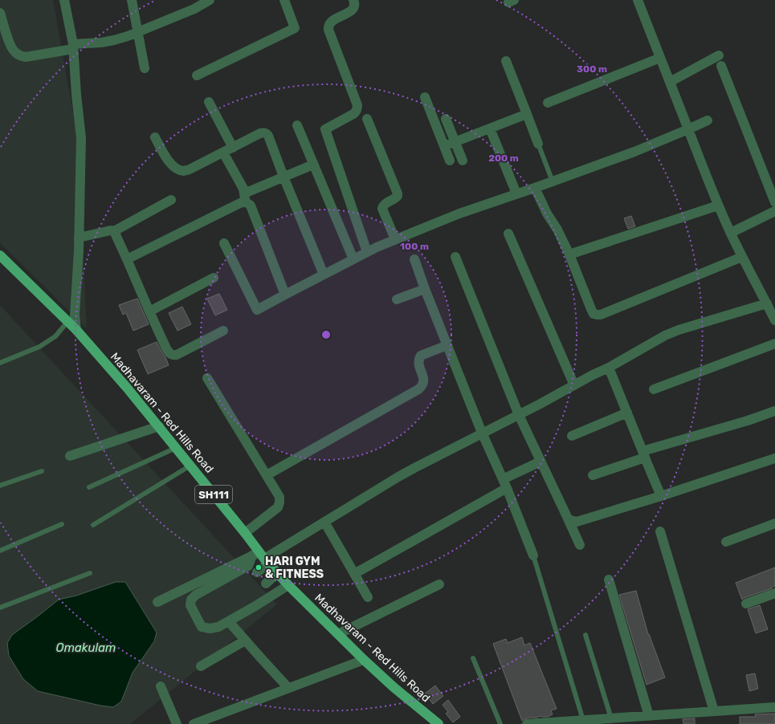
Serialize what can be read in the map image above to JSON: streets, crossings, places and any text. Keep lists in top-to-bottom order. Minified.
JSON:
{"streets":{"main road":["Madhavaram - Red Hills Road","SH111"]},"water":["Omakulam"],"places":["HARI GYM & FITNESS"],"rings":["300 m","200 m","100 m"]}
